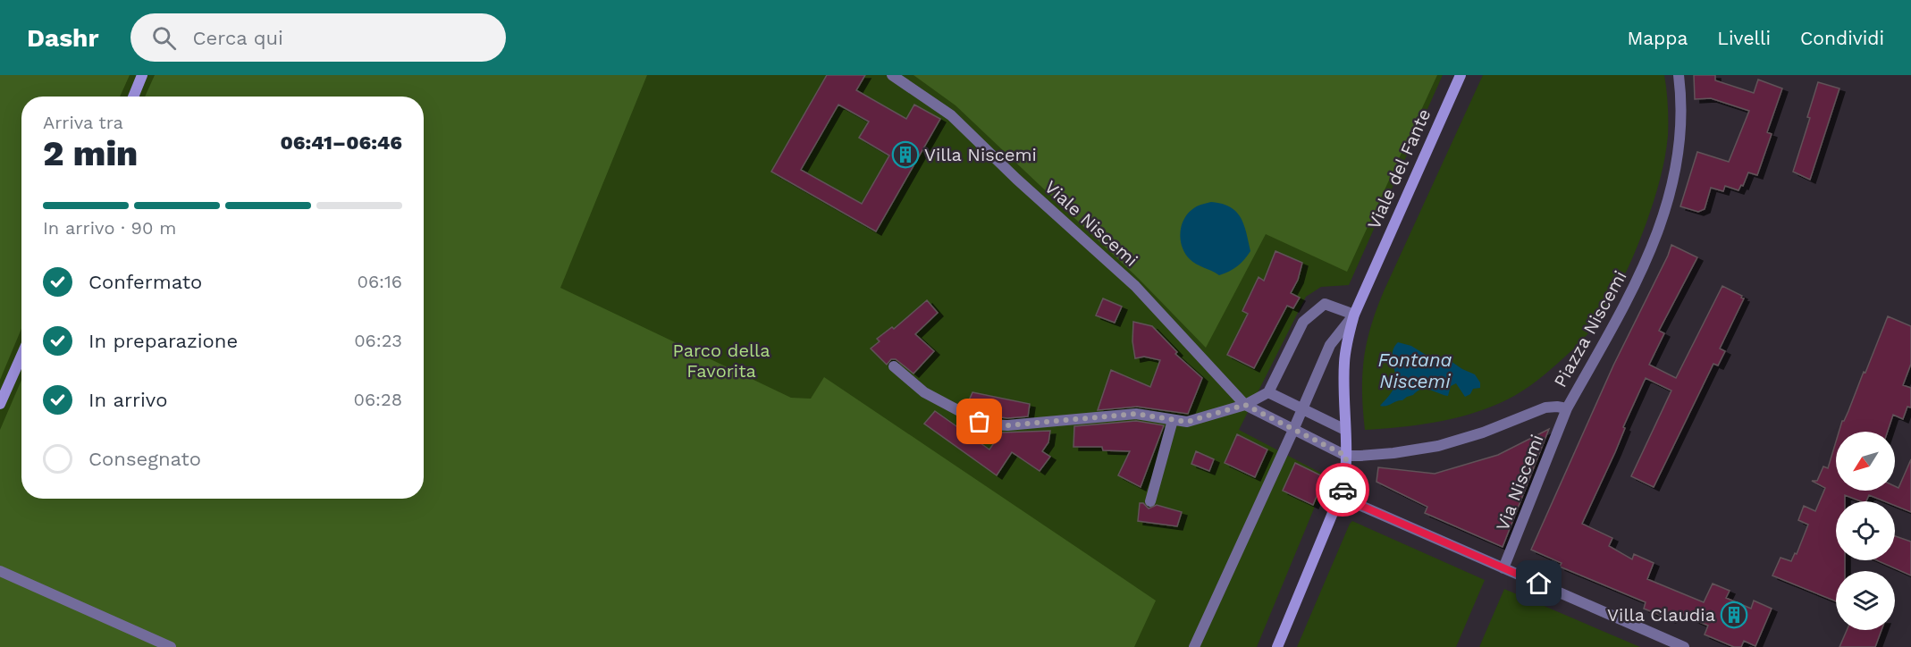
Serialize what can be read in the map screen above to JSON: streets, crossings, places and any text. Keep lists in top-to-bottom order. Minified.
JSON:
{"streets":{"street":["Viale del Fante","Viale Niscemi","Piazza Niscemi","Via Niscemi"]},"crossings":[["Viale del Fante","Piazza Niscemi"],["Piazza Niscemi","Via Niscemi"]],"water":["Fontana Niscemi"],"parks":["Parco della Favorita"],"places":{"building":["Villa Niscemi","Villa Claudia"]},"north":"bottom left","page":{"header":"Dashr","search":"Cerca qui","nav":["Mappa","Livelli","Condividi"],"heading":["2 min","Arriva tra","06:41–06:46"],"bar":"In arrivo · 90 m","list":[["Confermato","06:16"],["In preparazione","06:23"],["In arrivo","06:28"],"Consegnato"]}}
